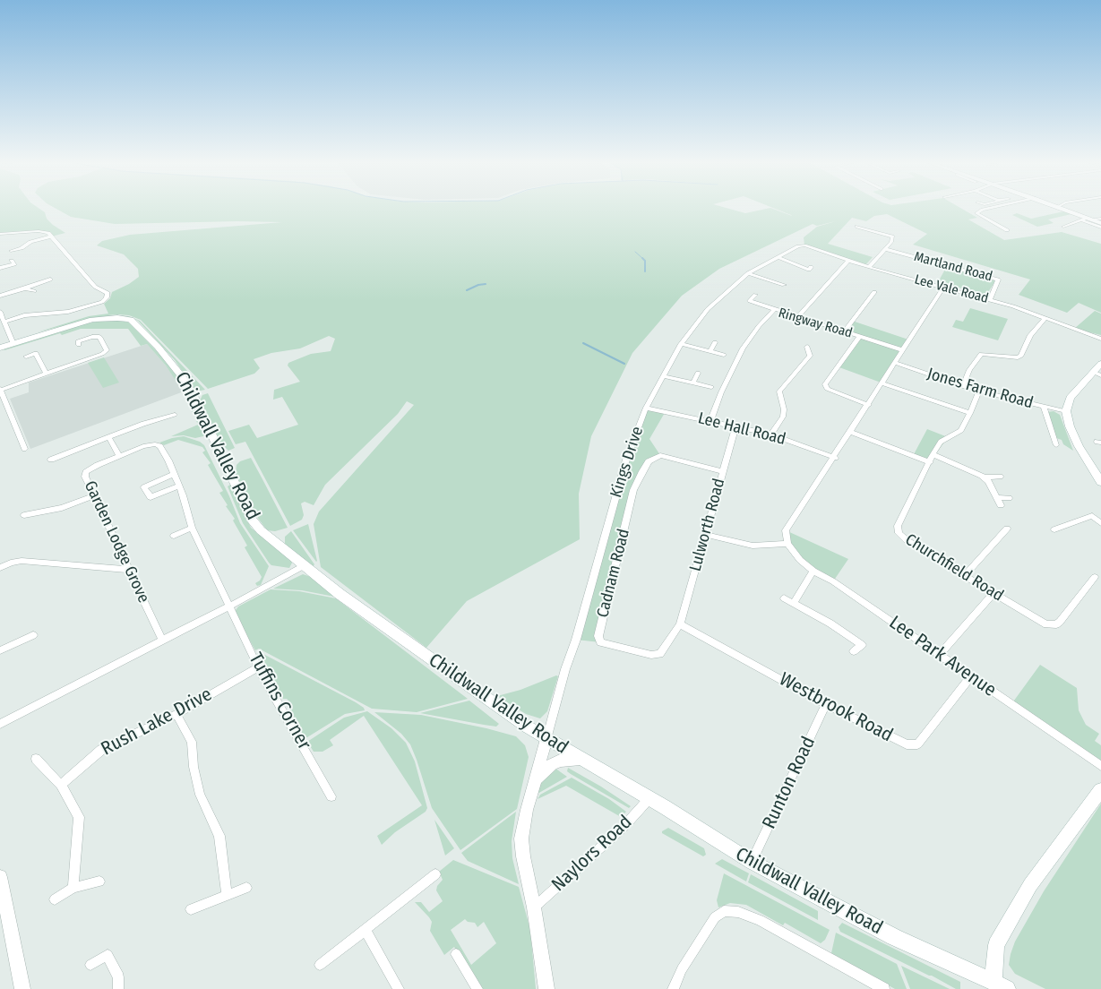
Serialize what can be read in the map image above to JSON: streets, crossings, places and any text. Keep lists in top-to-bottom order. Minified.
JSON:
{"streets":{"main road":["Childwall Valley Road"],"street":["Martland Road","Lee Vale Road","Ringway Road","Jones Farm Road","Lee Hall Road","Kings Drive","Lulworth Road","Garden Lodge Grove","Churchfield Road","Cadnam Road","Lee Park Avenue","Tuffins Corner","Westbrook Road","Rush Lake Drive","Runton Road","Naylors Road"]},"crossings":[["Martland Road","Lee Vale Road"],["Lee Vale Road","Kings Drive"],["Ringway Road","Lee Hall Road"],["Jones Farm Road","Churchfield Road"],["Lee Hall Road","Kings Drive"],["Lee Hall Road","Lulworth Road"],["Childwall Valley Road","Kings Drive"],["Childwall Valley Road","Runton Road"],["Childwall Valley Road","Naylors Road"],["Kings Drive","Naylors Road"],["Lulworth Road","Cadnam Road"],["Lulworth Road","Westbrook Road"],["Garden Lodge Grove","Tuffins Corner"],["Cadnam Road","Westbrook Road"],["Lee Park Avenue","Westbrook Road"],["Tuffins Corner","Rush Lake Drive"],["Westbrook Road","Runton Road"]]}
